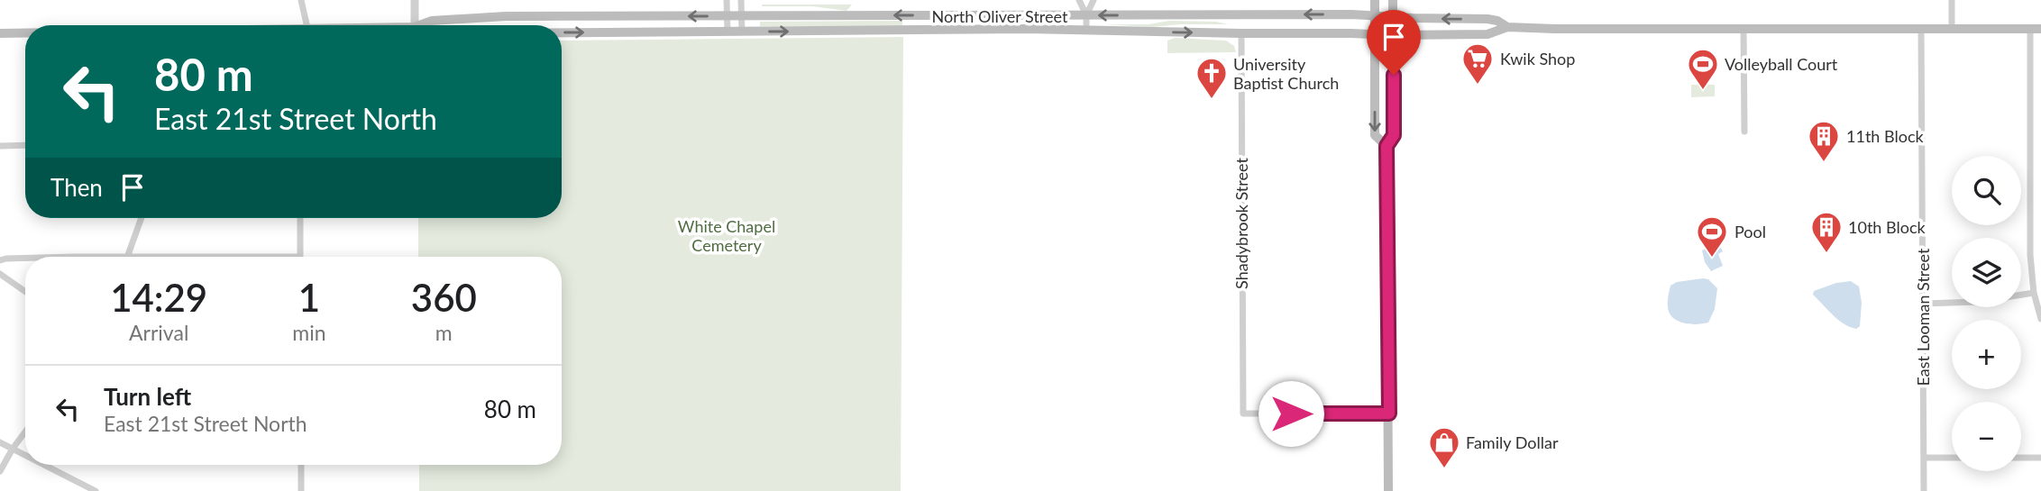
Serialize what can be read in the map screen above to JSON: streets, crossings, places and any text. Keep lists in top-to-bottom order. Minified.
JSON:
{"streets":{"main road":["North Oliver Street"],"street":["Shadybrook Street","East Looman Street"]},"crossings":[["North Oliver Street","Shadybrook Street"],["North Oliver Street","East Looman Street"]],"parks":["White Chapel Cemetery"],"places":{"supermarket":["Kwik Shop"],"sports":["Volleyball Court","Pool"],"church":["University Baptist Church"],"building":["11th Block","10th Block"],"shop":["Family Dollar"]},"page":{"turn":["80 m","East 21st Street North"],"map_buttons":["+","−"],"then":"Then","eta":["14:29","Arrival","1","min","360","m"],"list":[{"name":"Turn left","note":"East 21st Street North","value":"80 m"}]}}
